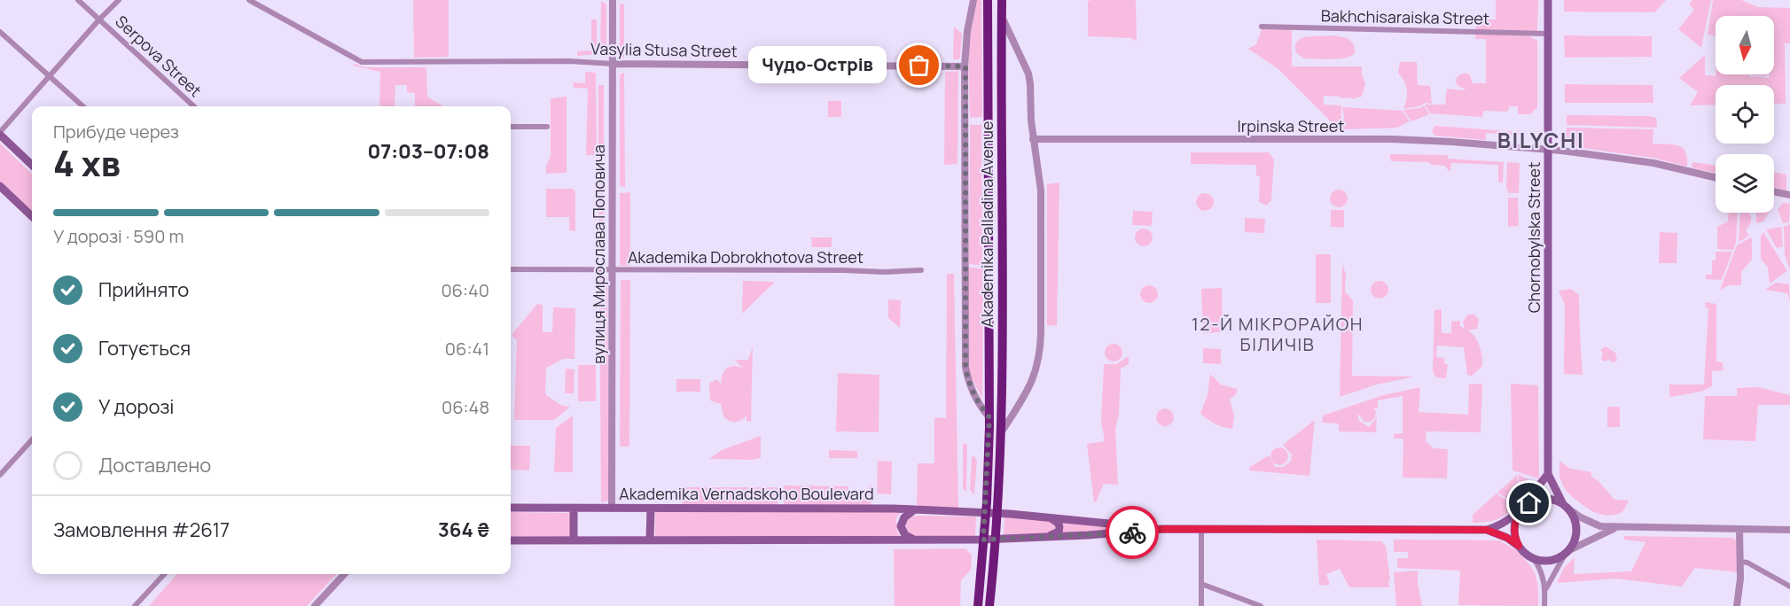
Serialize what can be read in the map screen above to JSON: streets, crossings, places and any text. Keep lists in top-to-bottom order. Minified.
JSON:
{"streets":{"highway":["Akademika Palladina Avenue"],"main road":["Chornobylska Street","Akademika Vernadskoho Boulevard"],"street":["Bakhchisaraiska Street","Vasylia Stusa Street","Serpova Street","Irpinska Street","вулиця Мирослава Поповича","Akademika Dobrokhotova Street"]},"crossings":[["Bakhchisaraiska Street","Chornobylska Street"],["Vasylia Stusa Street","Akademika Palladina Avenue"],["Vasylia Stusa Street","вулиця Мирослава Поповича"],["Irpinska Street","Akademika Palladina Avenue"],["Irpinska Street","Chornobylska Street"],["Akademika Palladina Avenue","Akademika Vernadskoho Boulevard"],["вулиця Мирослава Поповича","Akademika Dobrokhotova Street"],["вулиця Мирослава Поповича","Akademika Vernadskoho Boulevard"]],"districts":["BILYCHI","12-Й МІКРОРАЙОН БІЛИЧІВ"],"places":["Чудо-Острів"],"north":"bottom","page":{"bubble":"Чудо-Острів","heading":["4 хв","Прибуде через","07:03–07:08"],"panel":["Замовлення #2617","364 ₴"],"bar":"У дорозі · 590 m","list":[["Прийнято","06:40"],["Готується","06:41"],["У дорозі","06:48"],"Доставлено"]}}
